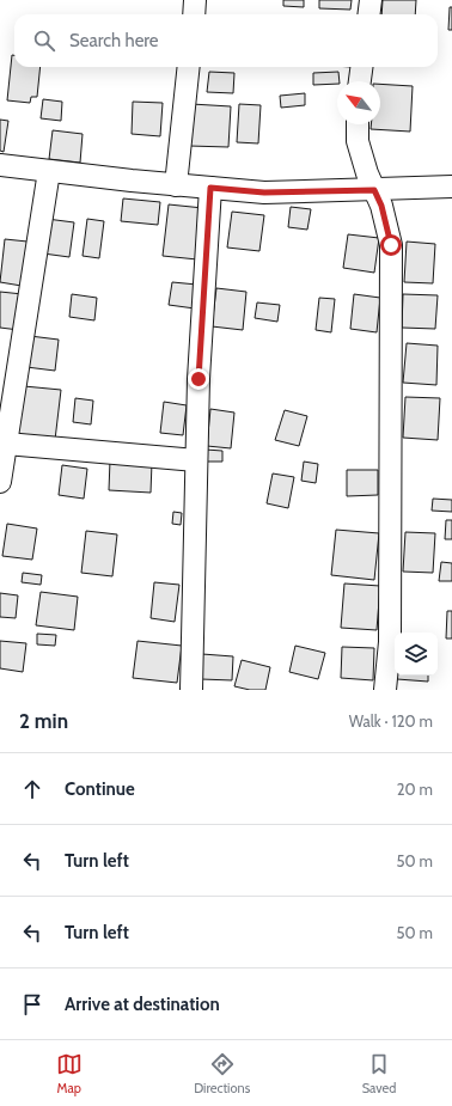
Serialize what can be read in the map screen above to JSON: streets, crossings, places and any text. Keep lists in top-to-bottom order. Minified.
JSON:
{"north":"top left","page":{"search":"Search here","heading":["2 min","Walk · 120 m"],"list":[["Continue","20 m"],["Turn left","50 m"],["Turn left","50 m"],"Arrive at destination"],"nav":["Map","Directions","Saved"]}}
